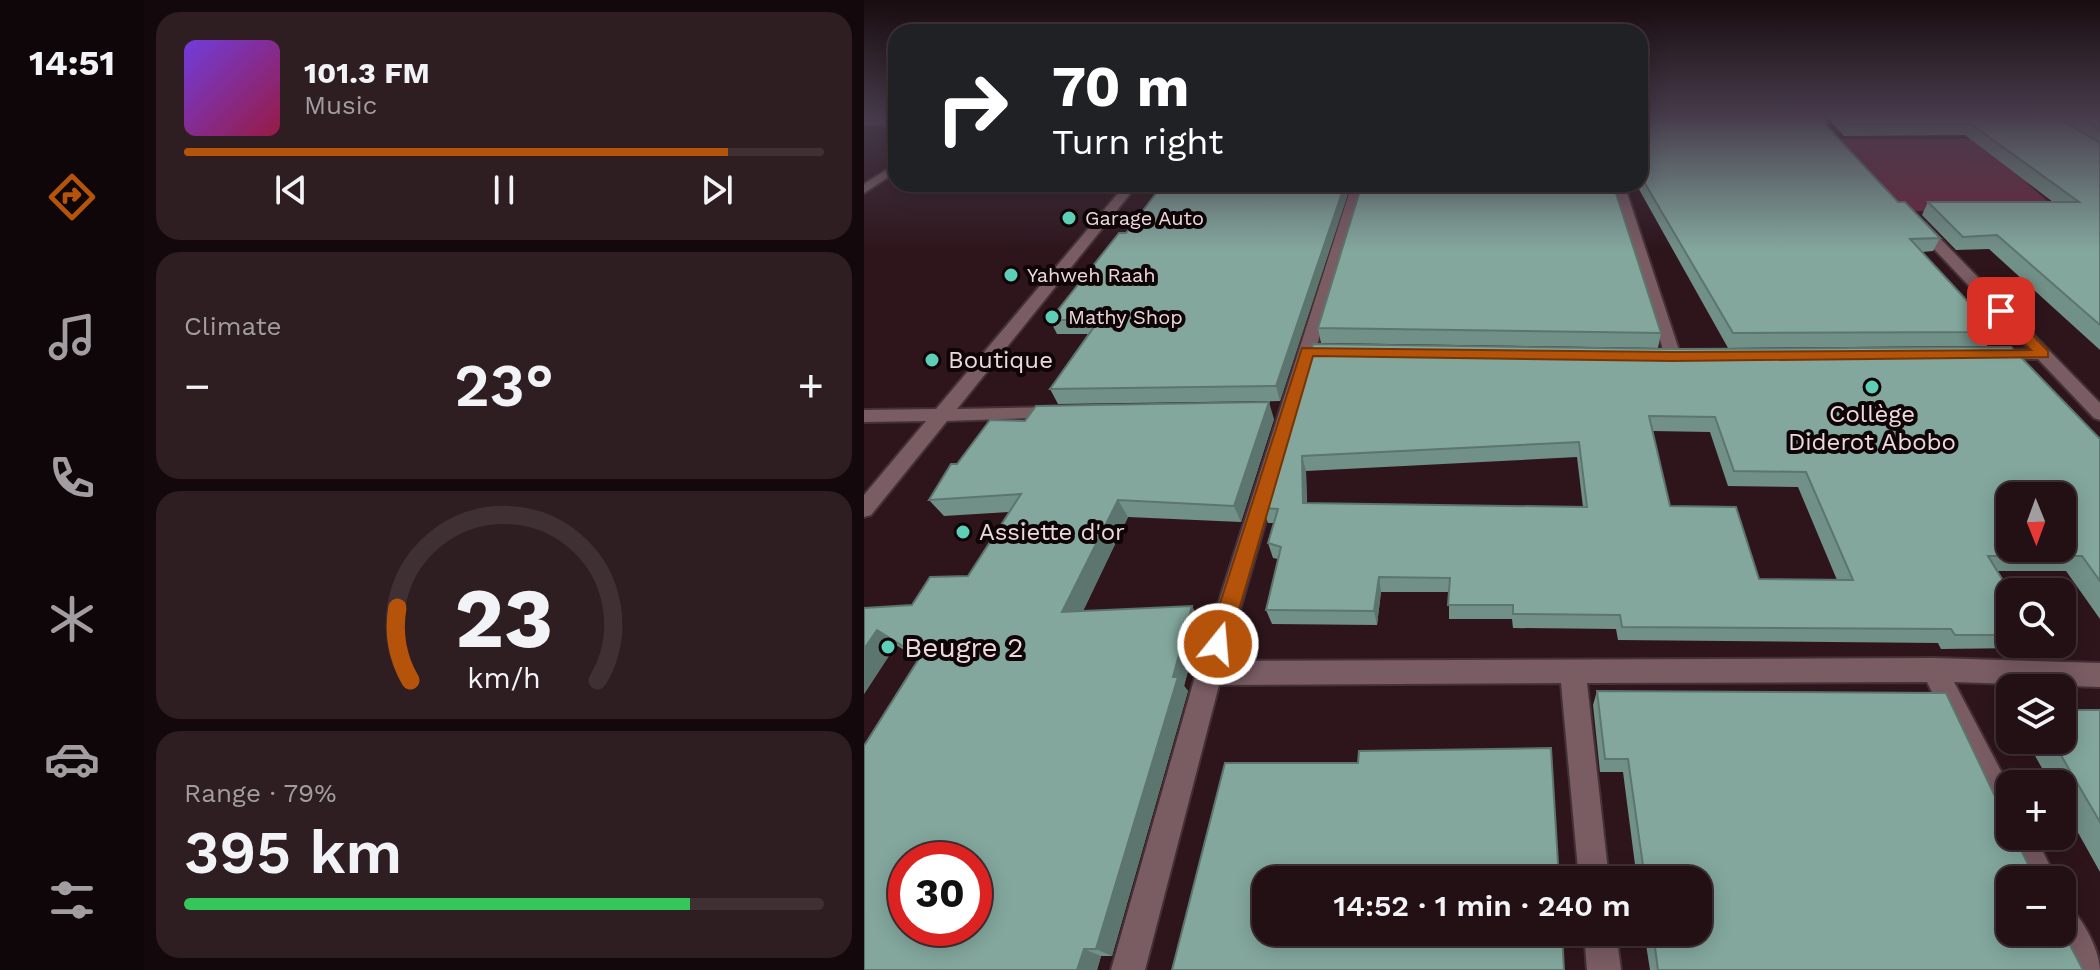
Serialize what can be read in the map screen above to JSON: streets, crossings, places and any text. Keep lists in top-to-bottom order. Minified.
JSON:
{"places":["Garage Auto","Yahweh Raah","Mathy Shop","Boutique","Collège Diderot Abobo","Assiette d'or","Beugre 2"],"north":"bottom","page":{"tabs":"14:51","turn":["70 m","Turn right"],"song":["101.3 FM","Music"],"tile":["Climate",["Range · 79%","395 km"]],"heat":["−","23°","+"],"map_buttons":["+","−"],"limit":"30","trip":"14:52 · 1 min · 240 m","gauge":["23","km/h"]}}
